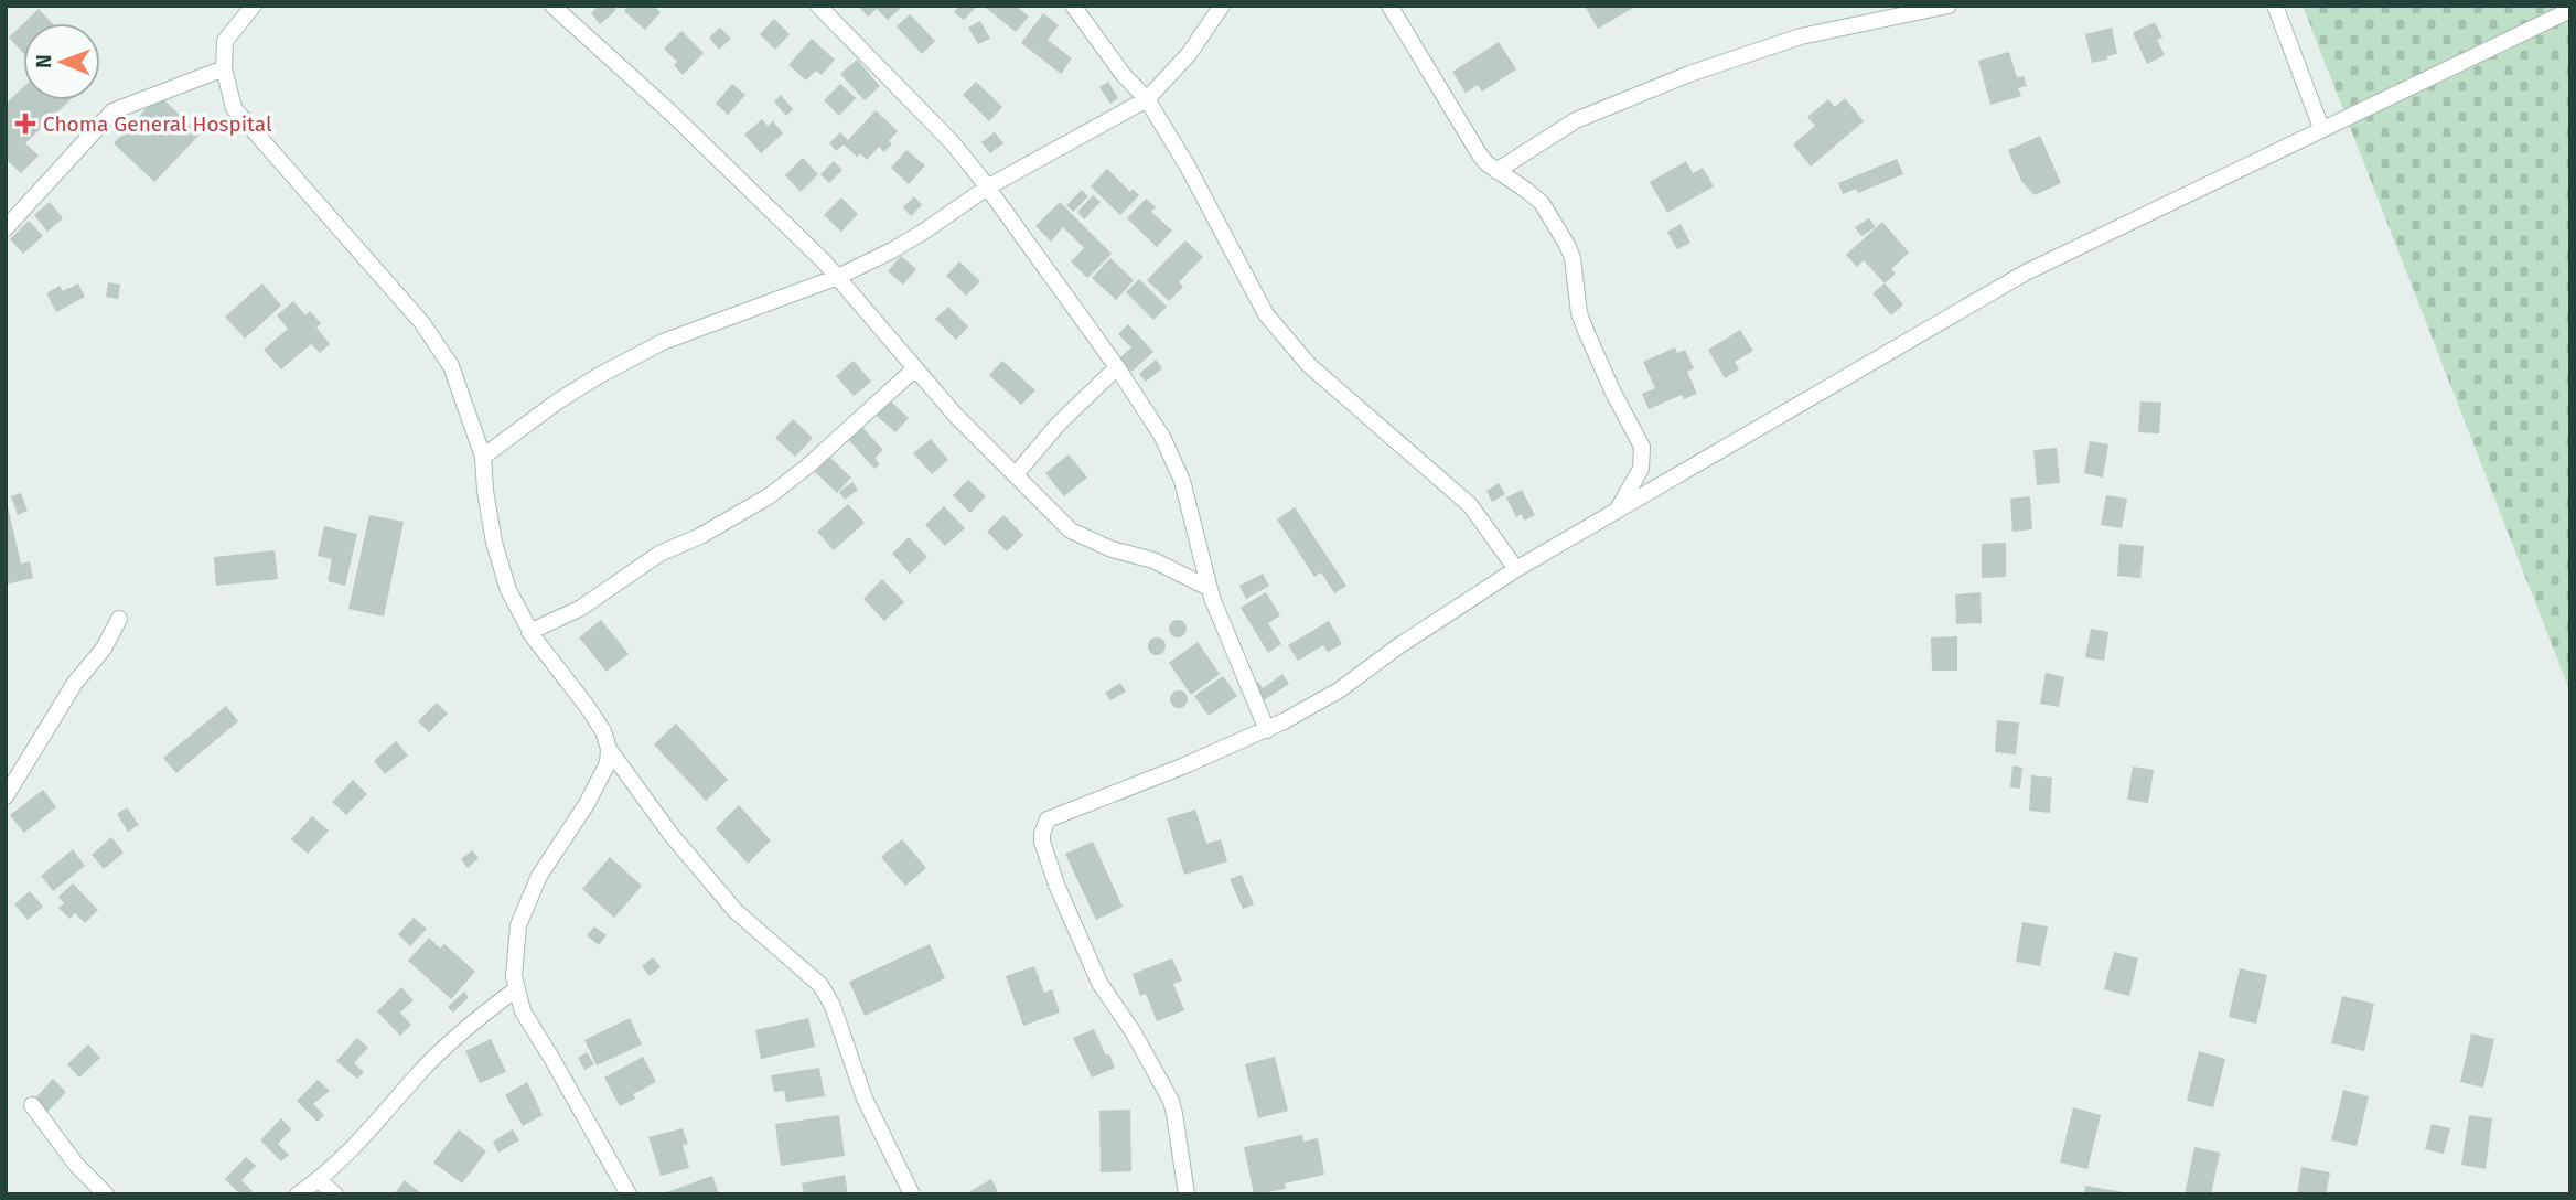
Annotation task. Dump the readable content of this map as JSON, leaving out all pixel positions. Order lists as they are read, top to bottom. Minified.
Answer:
{"places":{"health":["Choma General Hospital"]},"north":"left"}
